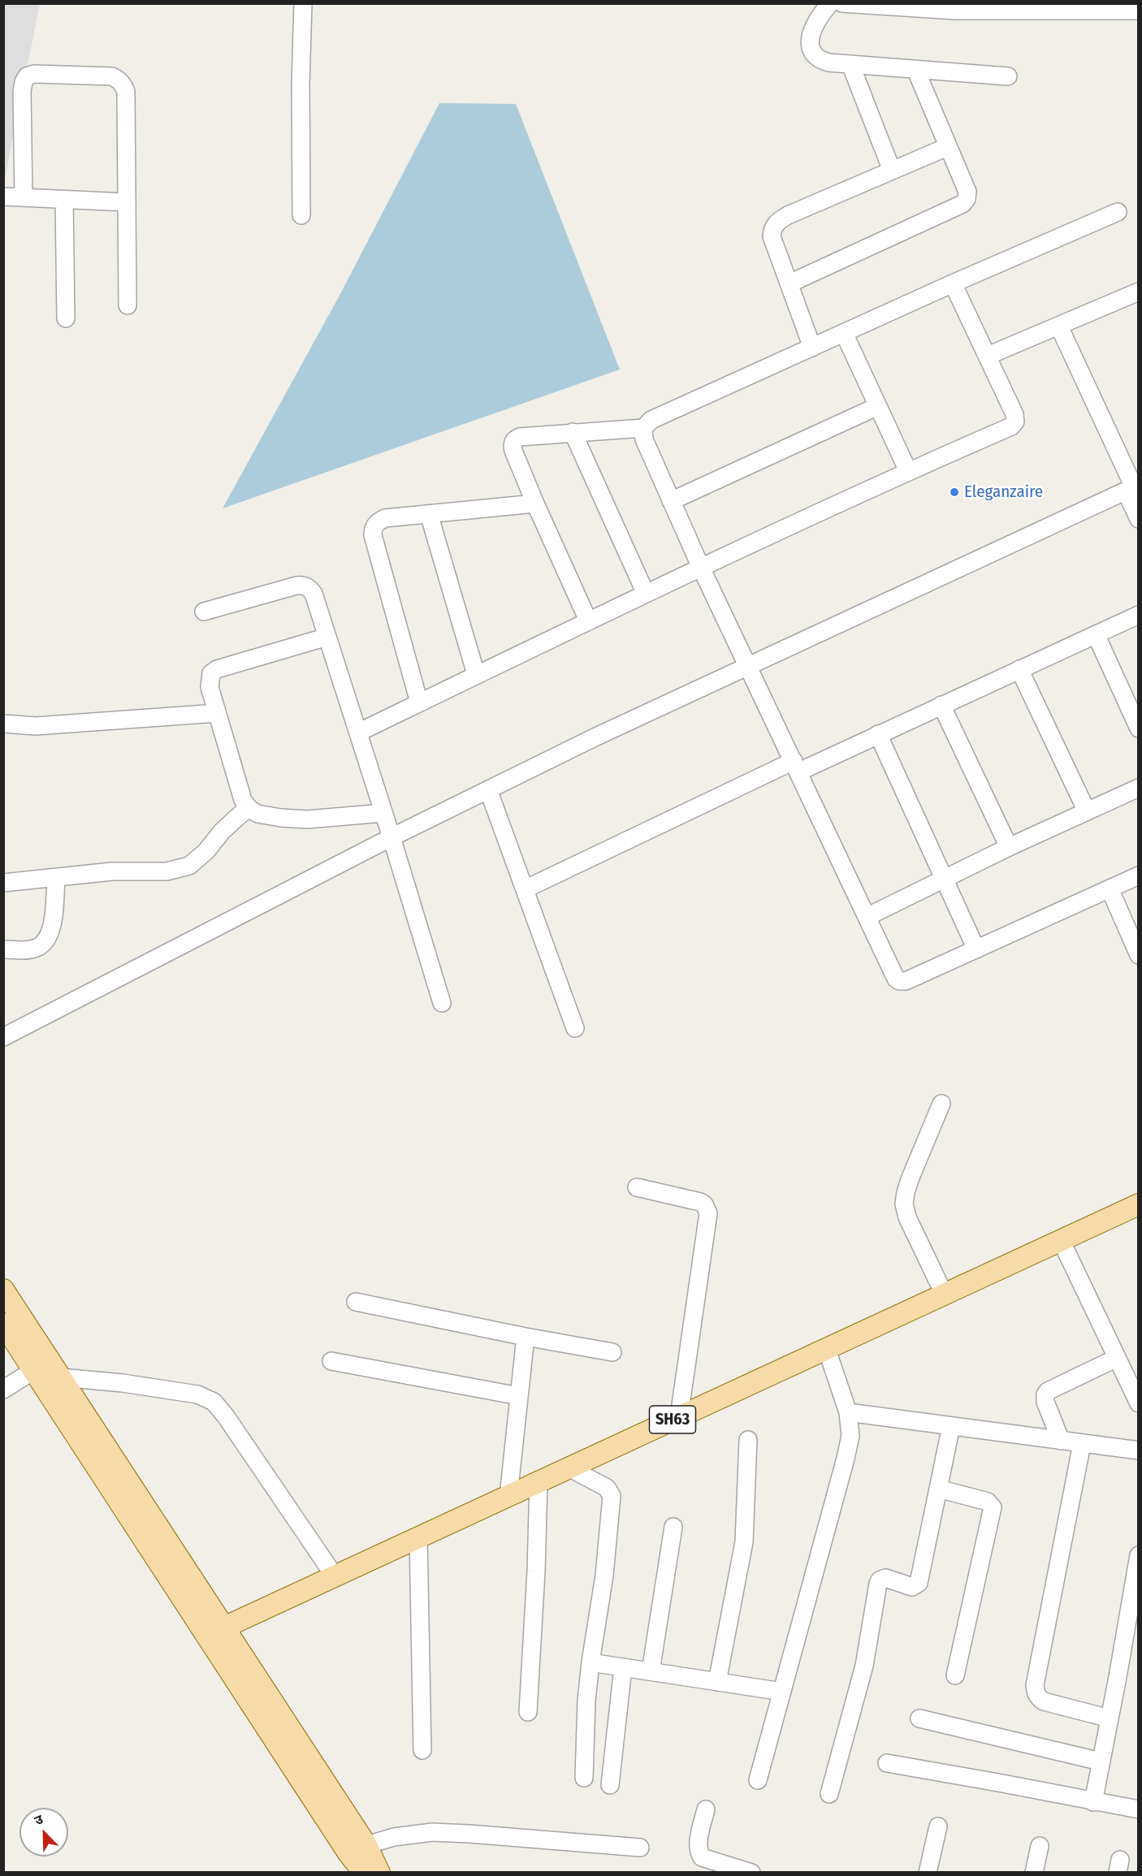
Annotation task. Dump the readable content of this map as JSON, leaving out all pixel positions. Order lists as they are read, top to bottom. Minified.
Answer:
{"streets":{"main road":["SH63"]},"places":["Eleganzaire"],"north":"top left"}
